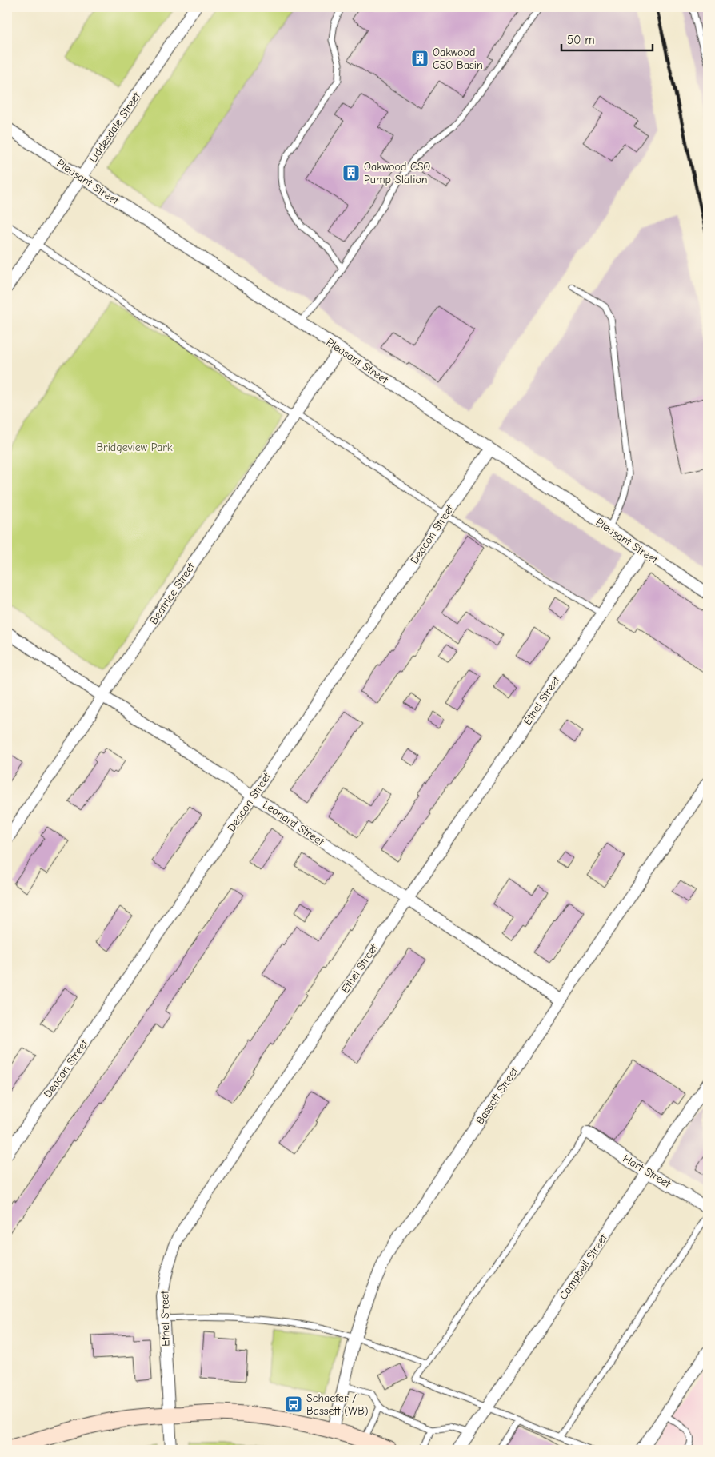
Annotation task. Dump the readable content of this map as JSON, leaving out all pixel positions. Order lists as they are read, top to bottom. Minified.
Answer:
{"streets":{"street":["Liddesdale Street","Pleasant Street","Deacon Street","Beatrice Street","Ethel Street","Leonard Street","Bassett Street","Hart Street","Campbell Street"]},"crossings":[["Liddesdale Street","Pleasant Street"],["Pleasant Street","Deacon Street"],["Pleasant Street","Beatrice Street"],["Pleasant Street","Ethel Street"],["Deacon Street","Leonard Street"],["Beatrice Street","Leonard Street"],["Ethel Street","Leonard Street"],["Leonard Street","Bassett Street"],["Hart Street","Campbell Street"]],"parks":["Bridgeview Park"],"places":{"building":["Oakwood CSO Basin","Oakwood CSO Pump Station"],"bus stop":["Schaefer / Bassett (WB)"]},"scale_bar":"50 m"}
